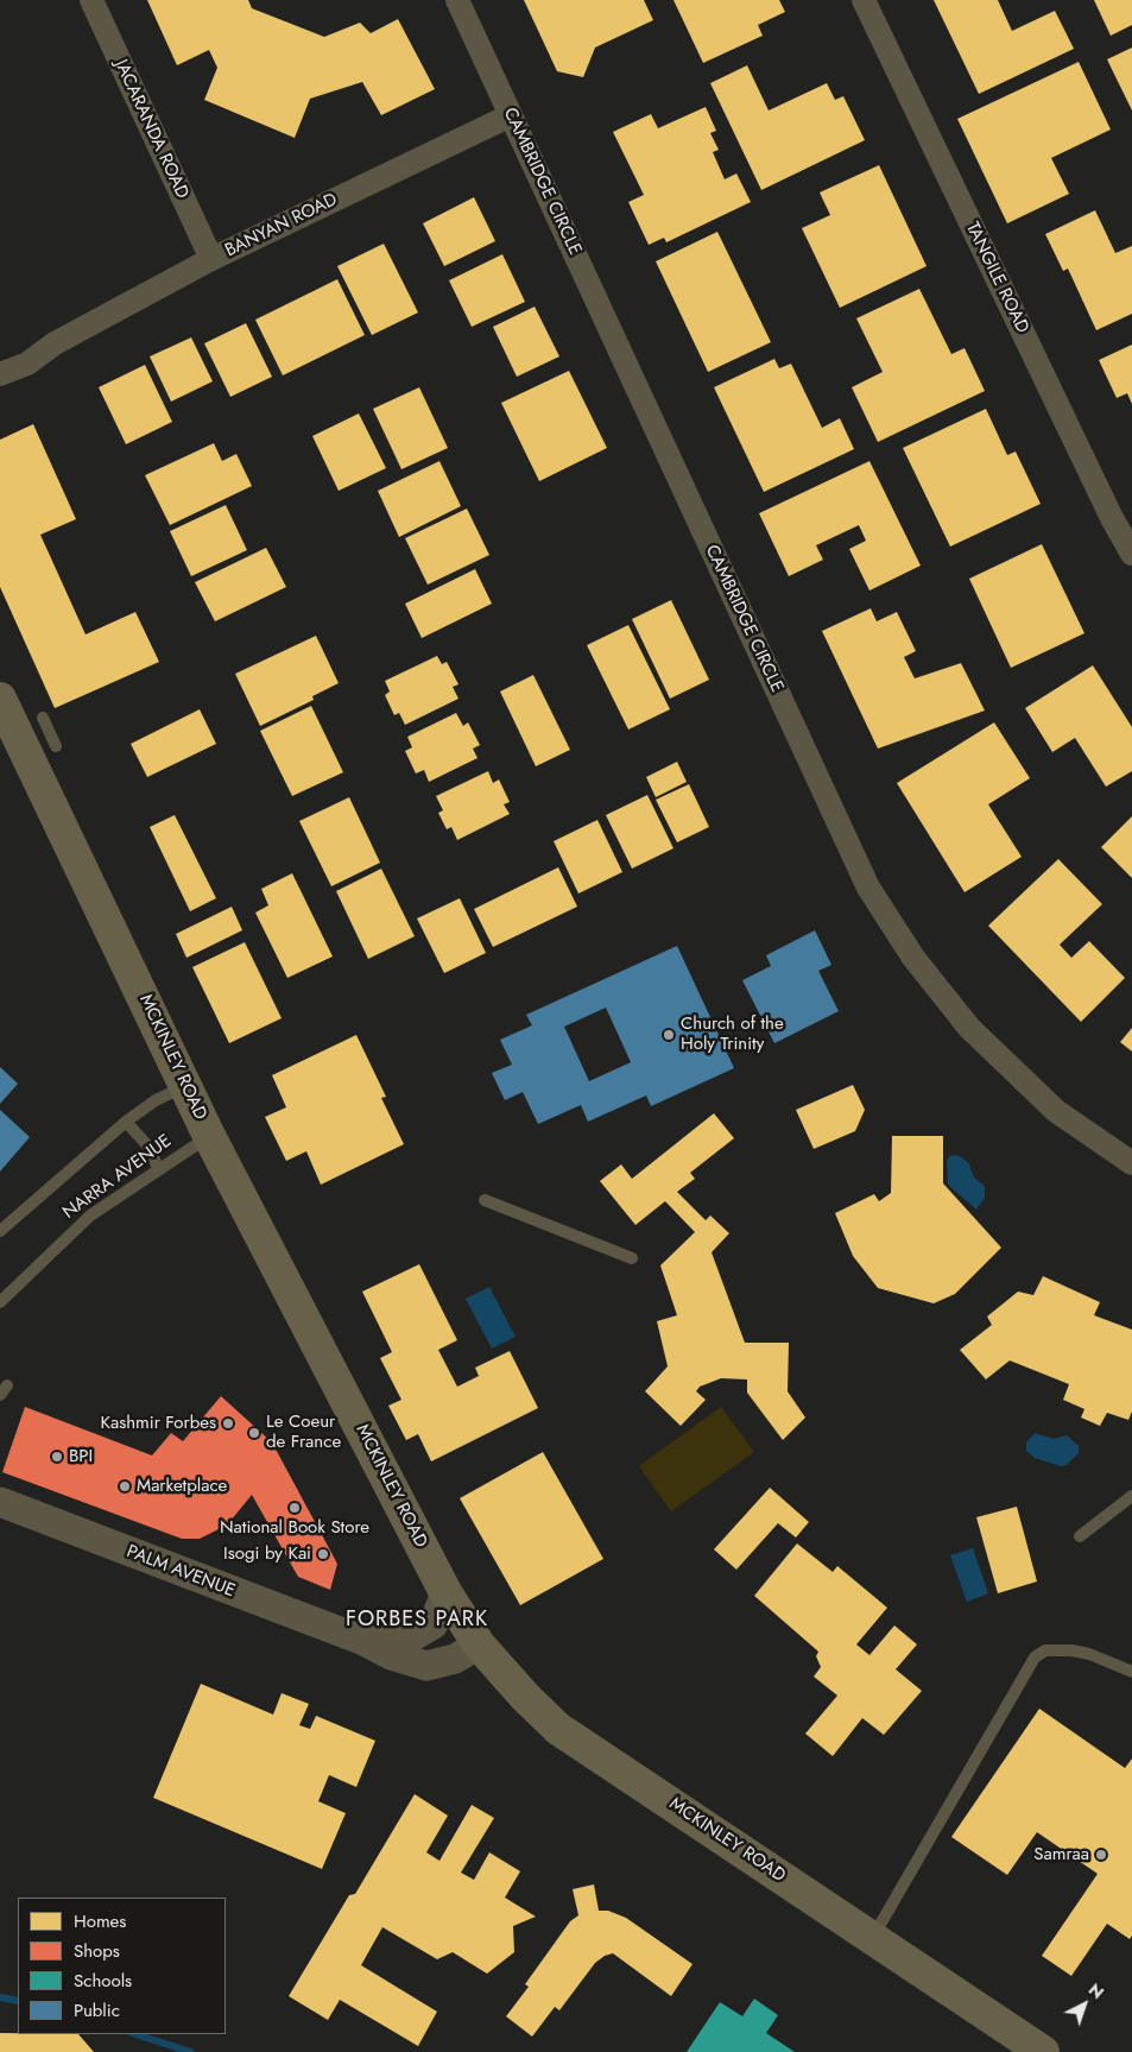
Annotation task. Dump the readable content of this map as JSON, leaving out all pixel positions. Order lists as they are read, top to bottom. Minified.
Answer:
{"streets":{"main road":["MCKINLEY ROAD"],"street":["JACARANDA ROAD","CAMBRIDGE CIRCLE","BANYAN ROAD","TANGILE ROAD","PALM AVENUE"],"lane":["NARRA AVENUE"]},"crossings":[["JACARANDA ROAD","BANYAN ROAD"],["CAMBRIDGE CIRCLE","BANYAN ROAD"],["MCKINLEY ROAD","NARRA AVENUE"],["MCKINLEY ROAD","PALM AVENUE"]],"districts":["FORBES PARK"],"places":["Church of the Holy Trinity","Kashmir Forbes","Le Coeur de France","BPI","Marketplace","National Book Store","Isogi by Kai","Samraa"],"legend":["Homes","Shops","Schools","Public"],"north":"top right"}
